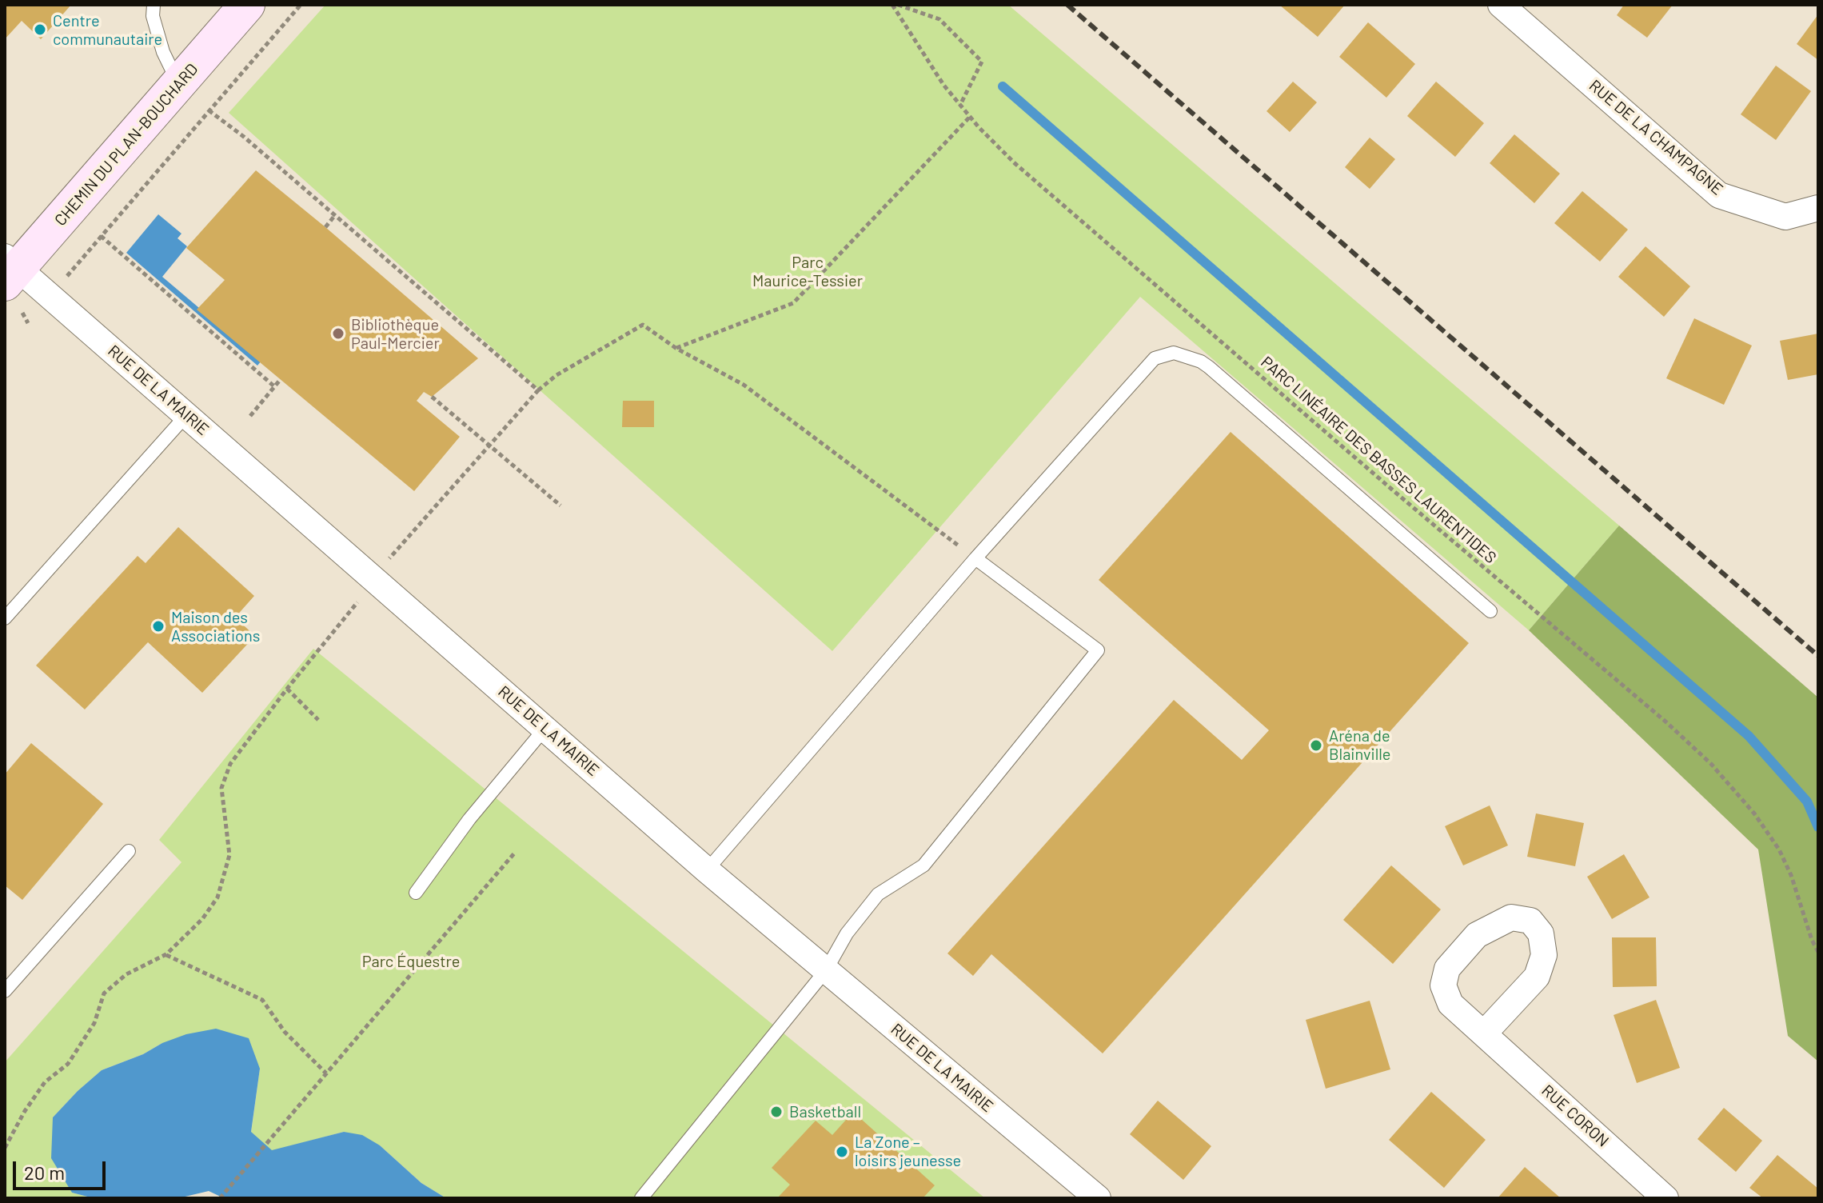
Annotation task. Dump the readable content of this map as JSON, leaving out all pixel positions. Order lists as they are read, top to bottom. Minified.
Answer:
{"streets":{"street":["RUE DE LA CHAMPAGNE","CHEMIN DU PLAN-BOUCHARD","RUE DE LA MAIRIE","RUE CORON"],"path":["PARC LINÉAIRE DES BASSES LAURENTIDES"]},"crossings":[["CHEMIN DU PLAN-BOUCHARD","RUE DE LA MAIRIE"]],"parks":["Parc Maurice-Tessier","Parc Équestre"],"places":["Centre communautaire","Bibliothèque Paul-Mercier","Maison des Associations","Aréna de Blainville","Basketball","La Zone – loisirs jeunesse"],"scale_bar":"20 m"}
